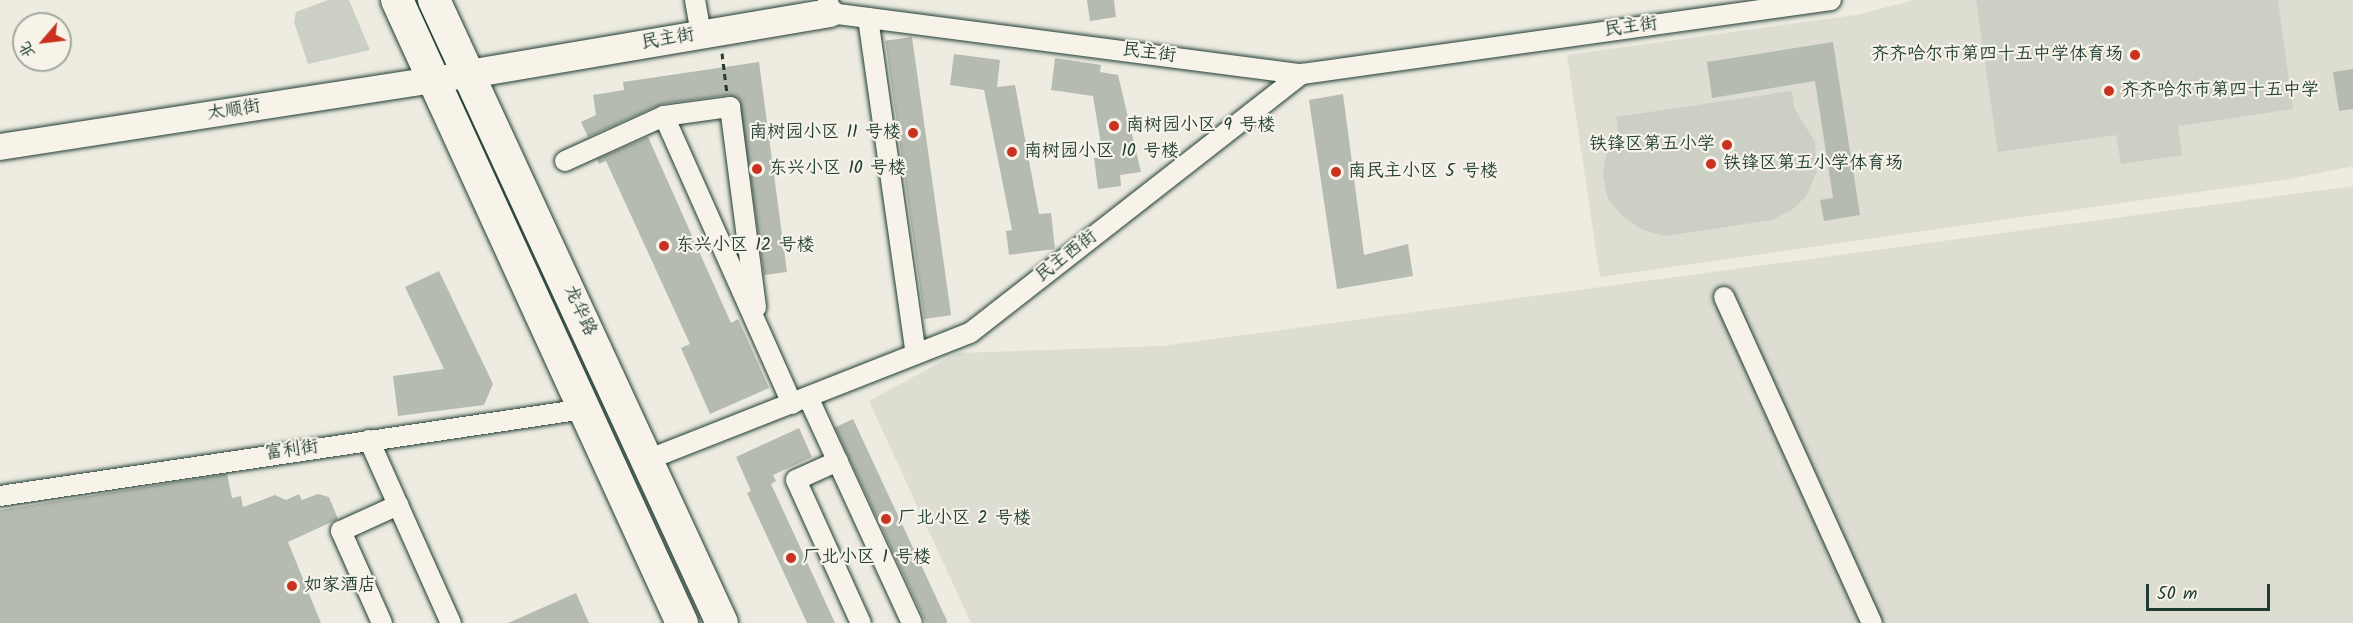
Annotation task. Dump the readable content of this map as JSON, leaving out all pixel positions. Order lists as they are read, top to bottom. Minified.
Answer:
{"streets":{"main road":["民主街","龙华路"],"street":["太顺街","民主西街","富利街"]},"crossings":[["民主街","太顺街"],["民主街","民主西街"],["民主街","龙华路"],["太顺街","龙华路"],["民主西街","龙华路"],["龙华路","富利街"]],"places":["齐齐哈尔市第四十五中学体育场","齐齐哈尔市第四十五中学","南树园小区 9 号楼","南树园小区 11 号楼","铁锋区第五小学","南树园小区 10 号楼","铁锋区第五小学体育场","东兴小区 10 号楼","南民主小区 5 号楼","东兴小区 12 号楼","厂北小区 2 号楼","厂北小区 1 号楼","如家酒店"],"scale_bar":"50 m","north":"bottom left"}
